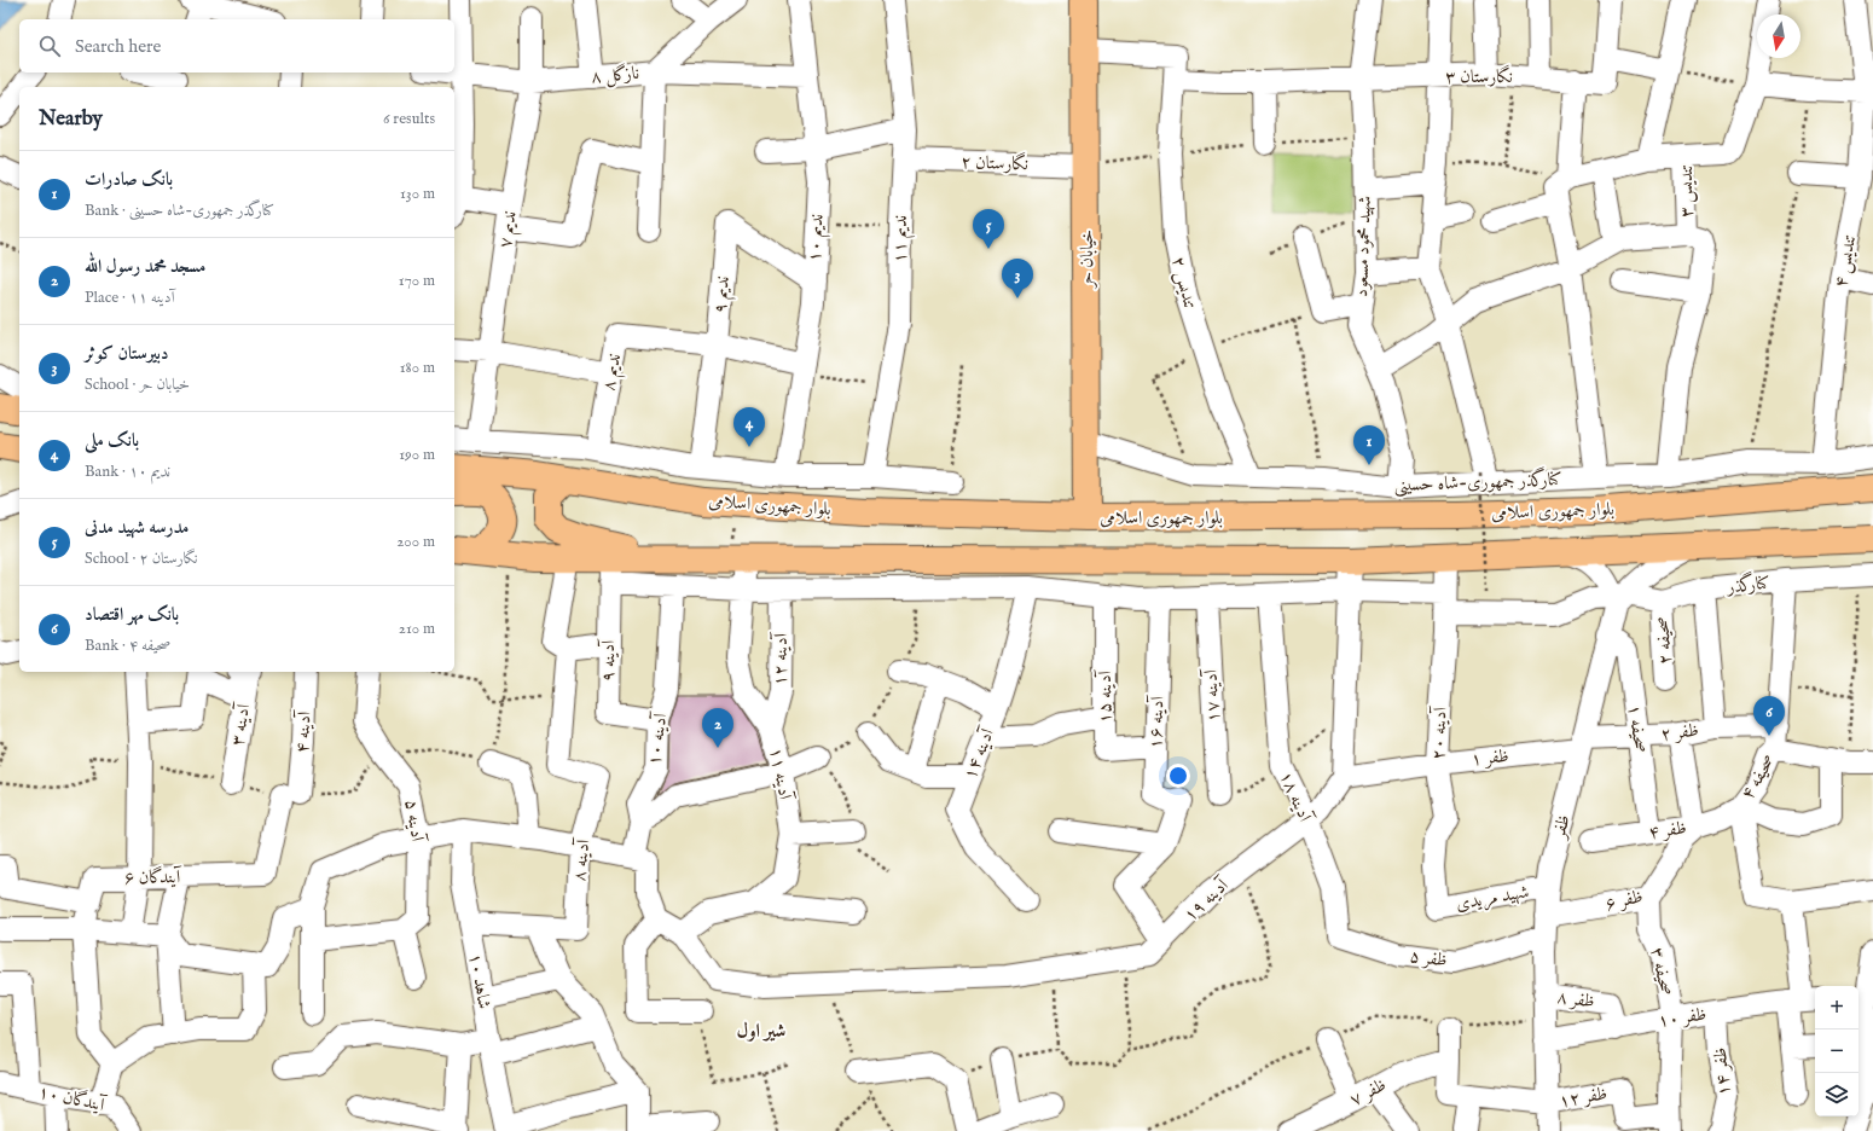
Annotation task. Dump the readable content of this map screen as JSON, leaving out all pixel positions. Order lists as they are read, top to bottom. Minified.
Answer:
{"streets":{"main road":["خیابان حر","بلوار جمهوری اسلامی"],"street":["نازگل ۸","نگارستان ۳","نگارستان ۲","تندیس ۳","ندیم ۷","ندیم ۱۰","ندیم ۱۱","شهید محمود مسعود","تندیس ۴","تندیس ۲","ندیم ۹","ندیم ۸","کنارگذر جمهوری-شاه حسینی","کنارگذر","صحیفه ۲","آدینه ۱۲","آدینه ۹","آدینه ۱۷","آدینه ۱۵","آدینه ۱۶","آدینه ۳","صحیفه ۱","آدینه ۴","ظفر ۲","آدینه ۲۰","آدینه ۱۰","آدینه ۱۴","ظفر ۱","آدینه ۱۱","صحیفه ۴","آدینه ۱۸","آدینه ۵","ظفر","ظفر ۴","آدینه ۸","آیندگان ۶","شهید مریدی","آدینه ۱۹","ظفر ۶","ظفر ۵","صحیفه ۳","شاهد ۱۰","ظفر ۸","ظفر ۱۰","ظفر ۱۴","ظفر ۷","ظفر ۱۲","آیندگان ۱۰"]},"crossings":[["نازگل ۸","ندیم ۷"],["نازگل ۸","ندیم ۱۰"],["نگارستان ۳","شهید محمود مسعود"],["نگارستان ۳","تندیس ۲"],["نگارستان ۲","ندیم ۱۱"],["نگارستان ۲","خیابان حر"],["تندیس ۳","کنارگذر جمهوری-شاه حسینی"],["ندیم ۱۰","ندیم ۹"],["شهید محمود مسعود","کنارگذر جمهوری-شاه حسینی"],["خیابان حر","کنارگذر جمهوری-شاه حسینی"],["خیابان حر","بلوار جمهوری اسلامی"],["تندیس ۴","کنارگذر جمهوری-شاه حسینی"],["تندیس ۲","کنارگذر جمهوری-شاه حسینی"],["ندیم ۹","ندیم ۸"],["کنارگذر","صحیفه ۲"],["کنارگذر","آدینه ۱۲"],["کنارگذر","آدینه ۹"],["کنارگذر","آدینه ۱۷"],["کنارگذر","آدینه ۱۵"],["کنارگذر","آدینه ۱۶"],["کنارگذر","آدینه ۲۰"],["کنارگذر","آدینه ۱۰"],["کنارگذر","آدینه ۱۴"],["کنارگذر","آدینه ۱۱"],["کنارگذر","صحیفه ۴"],["کنارگذر","آدینه ۱۸"],["کنارگذر","ظفر"],["آدینه ۱۲","آدینه ۱۱"],["آدینه ۹","آدینه ۱۰"],["آدینه ۱۵","آدینه ۱۶"],["آدینه ۱۶","آدینه ۱۹"],["صحیفه ۱","ظفر ۲"],["صحیفه ۱","ظفر"],["صحیفه ۱","ظفر ۴"],["آدینه ۴","آیندگان ۶"],["ظفر ۲","ظفر ۱"],["ظفر ۲","صحیفه ۴"],["ظفر ۲","ظفر"],["آدینه ۲۰","ظفر ۱"],["آدینه ۲۰","شهید مریدی"],["ظفر ۱","ظفر"],["ظفر ۱","آدینه ۱۹"],["آدینه ۱۱","آدینه ۱۹"],["صحیفه ۴","ظفر ۴"],["آدینه ۱۸","آدینه ۱۹"],["آدینه ۱۸","ظفر ۵"],["ظفر","شهید مریدی"],["ظفر","ظفر ۶"],["ظفر","ظفر ۵"],["ظفر","ظفر ۸"],["ظفر","ظفر ۱۰"],["ظفر","ظفر ۱۲"],["ظفر ۴","ظفر ۶"],["ظفر ۶","ظفر ۵"],["ظفر ۶","صحیفه ۳"],["صحیفه ۳","ظفر ۱۰"],["صحیفه ۳","ظفر ۱۲"],["ظفر ۸","ظفر ۱۰"],["ظفر ۱۰","ظفر ۱۴"]],"districts":["شیر اول"],"north":"bottom","page":{"search":"Search here","heading":["Nearby","6 results"],"list":[{"mark":"1","name":"بانک صادرات","note":"Bank · کنارگذر جمهوری-شاه حسینی","value":"130 m"},{"mark":"2","name":"مسجد محمد رسول الله","note":"Place · آدینه ۱۱","value":"170 m"},{"mark":"3","name":"دبیرستان کوثر","note":"School · خیابان حر","value":"180 m"},{"mark":"4","name":"بانک ملی","note":"Bank · ندیم ۱۰","value":"190 m"},{"mark":"5","name":"مدرسه شهید مدنی","note":"School · نگارستان ۲","value":"200 m"},{"mark":"6","name":"بانک مهر اقتصاد","note":"Bank · صحیفه ۴","value":"210 m"}],"pins":["5","3","4","1","6","2"],"map_buttons":["+","−"]}}
